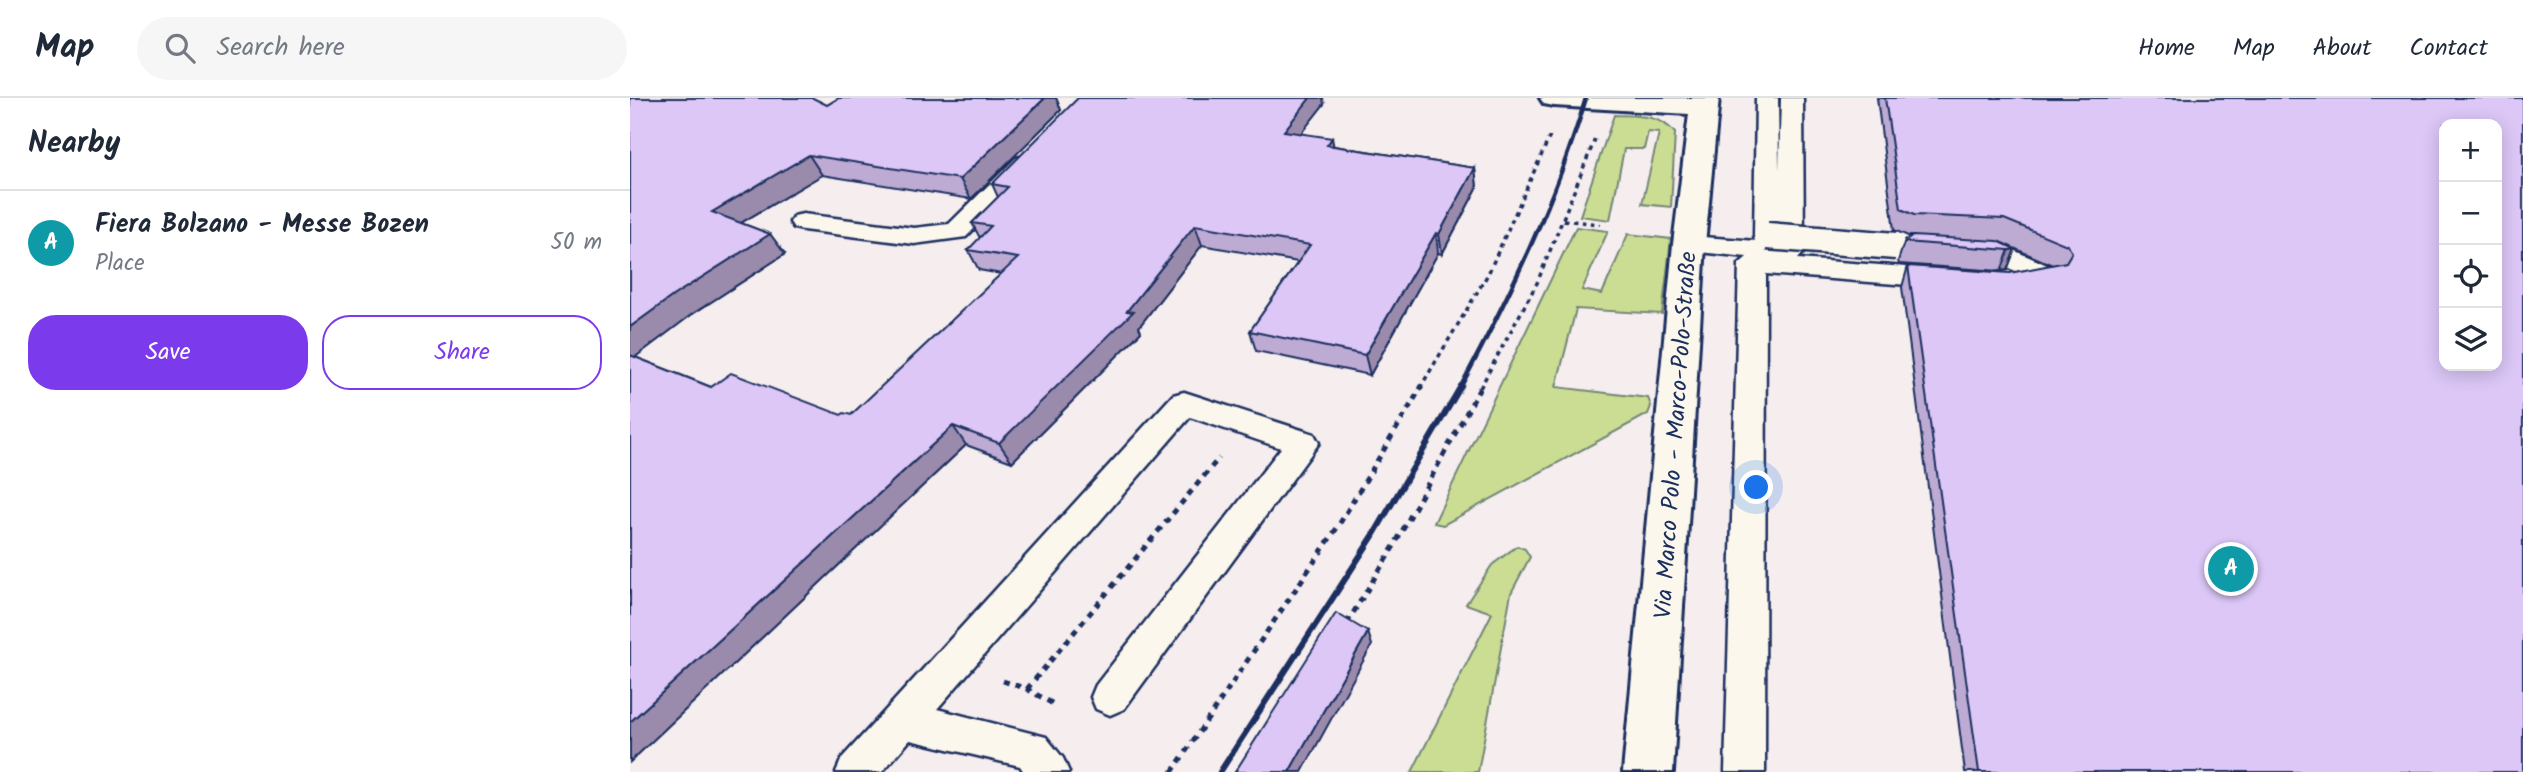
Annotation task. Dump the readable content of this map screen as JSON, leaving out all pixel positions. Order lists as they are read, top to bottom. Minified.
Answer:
{"streets":{"street":["Via Marco Polo - Marco-Polo-Straße"]},"page":{"header":"Map","search":"Search here","nav":["Home","Map","About","Contact"],"heading":"Nearby","map_buttons":["+","−"],"list":[{"mark":"A","name":"Fiera Bolzano - Messe Bozen","note":"Place","value":"50 m"}],"buttons":["Save","Share"],"pins":"A"}}
